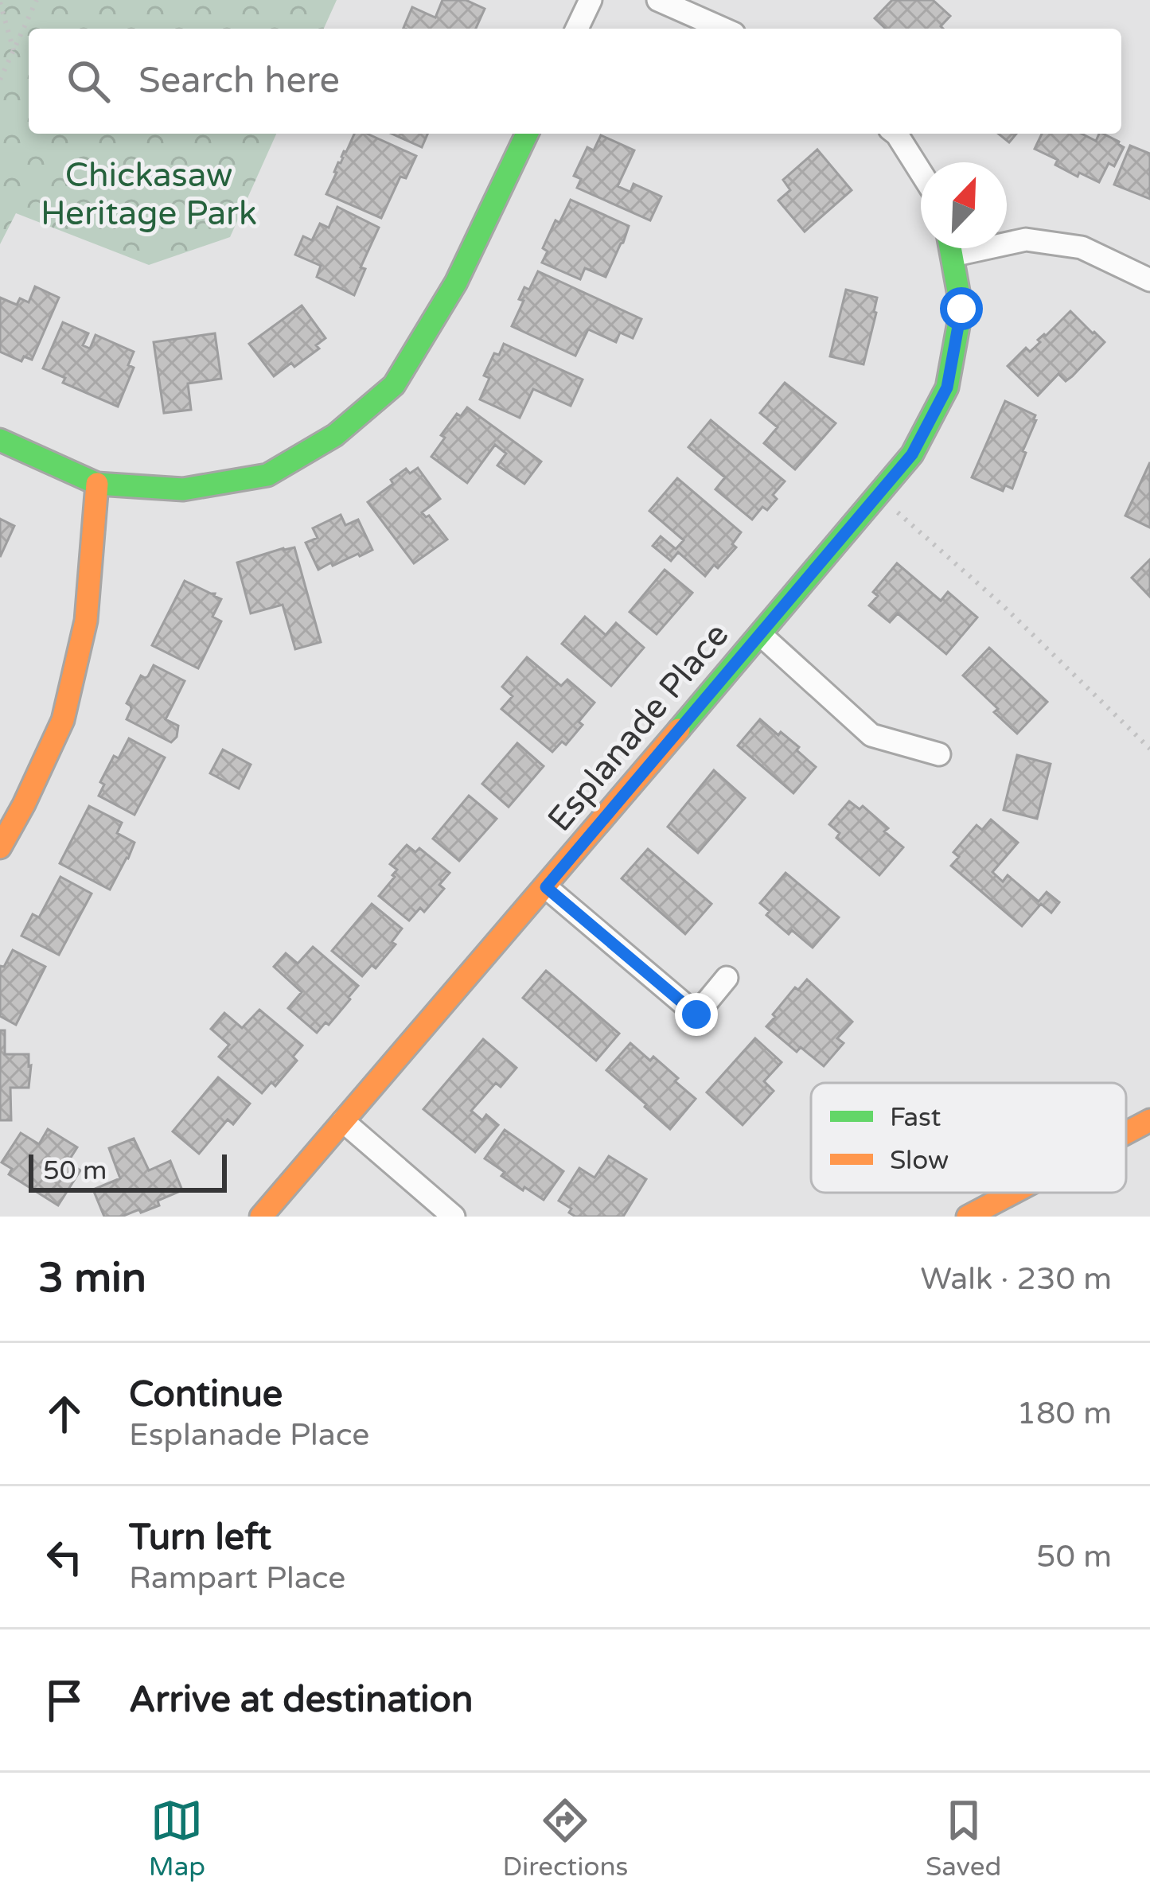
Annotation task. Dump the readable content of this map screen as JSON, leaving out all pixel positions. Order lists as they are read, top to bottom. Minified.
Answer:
{"streets":{"main road":["Esplanade Place"]},"parks":["Chickasaw Heritage Park"],"legend":["Fast","Slow"],"scale_bar":"50 m","north":"top right","page":{"search":"Search here","scale":"50 m","heading":["3 min","Walk · 230 m"],"list":[["Continue","Esplanade Place","180 m"],["Turn left","Rampart Place","50 m"],"Arrive at destination"],"nav":["Map","Directions","Saved"]}}
